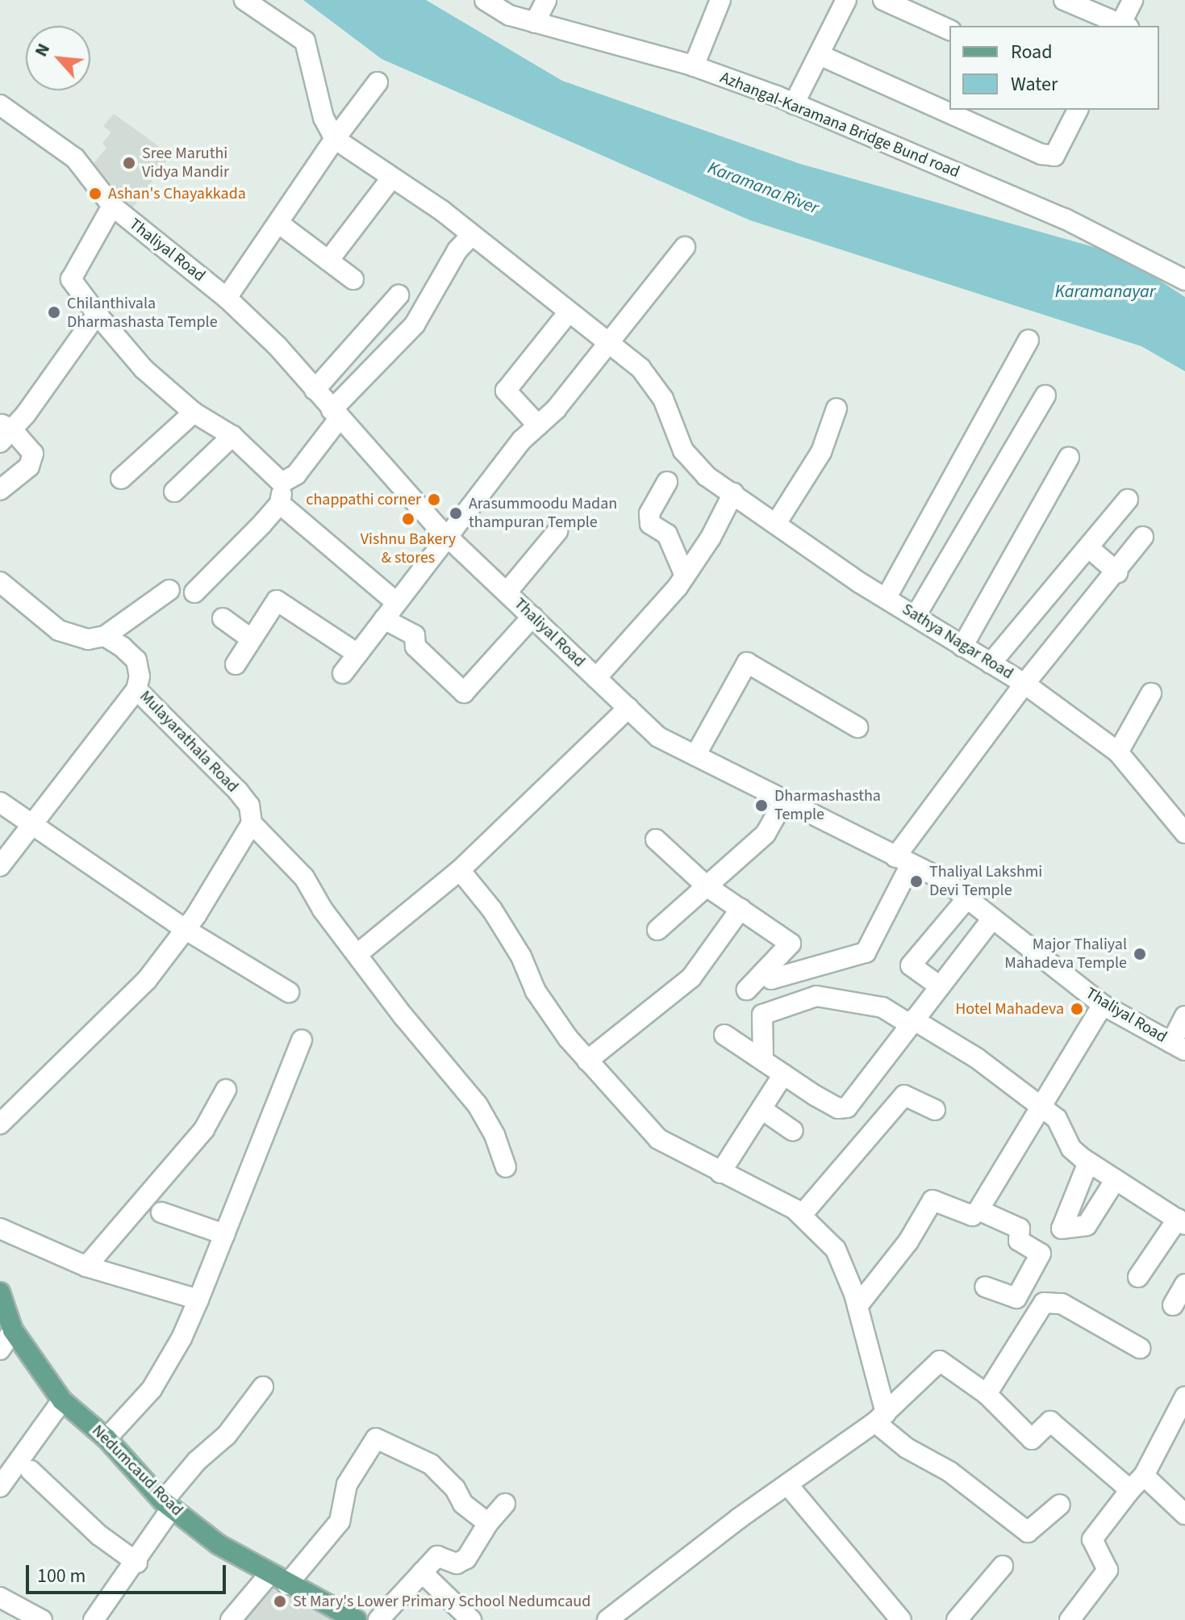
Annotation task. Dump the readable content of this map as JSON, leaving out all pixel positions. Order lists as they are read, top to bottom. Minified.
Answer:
{"streets":{"main road":["Nedumcaud Road"],"street":["Azhangal-Karamana Bridge Bund road","Thaliyal Road","Sathya Nagar Road","Mulayarathala Road"]},"crossings":[["Thaliyal Road","Sathya Nagar Road"]],"water":["Karamana River","Karamanayar"],"places":["Sree Maruthi Vidya Mandir","Ashan's Chayakkada","Chilanthivala Dharmashasta Temple","chappathi corner","Arasummoodu Madan thampuran Temple","Vishnu Bakery & stores","Dharmashastha Temple","Thaliyal Lakshmi Devi Temple","Major Thaliyal Mahadeva Temple","Hotel Mahadeva","St Mary's Lower Primary School Nedumcaud"],"legend":["Road","Water"],"scale_bar":"100 m","north":"top left"}
